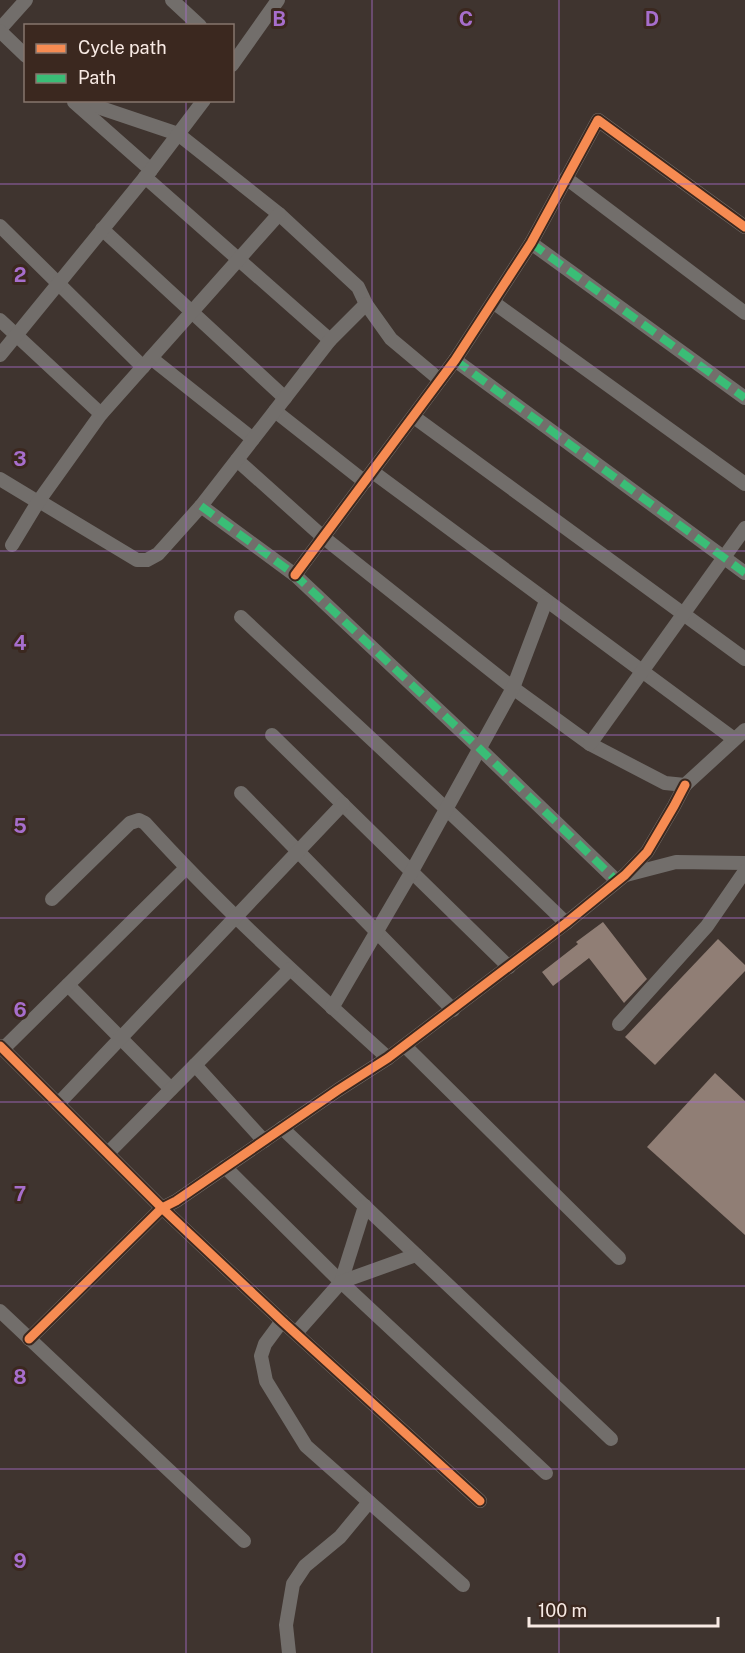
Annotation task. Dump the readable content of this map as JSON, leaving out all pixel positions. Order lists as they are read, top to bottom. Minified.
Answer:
{"legend":["Cycle path","Path"],"scale_bar":"100 m","grid":{"columns":["B","C","D"],"rows":["2","3","4","5","6","7","8","9"]}}
